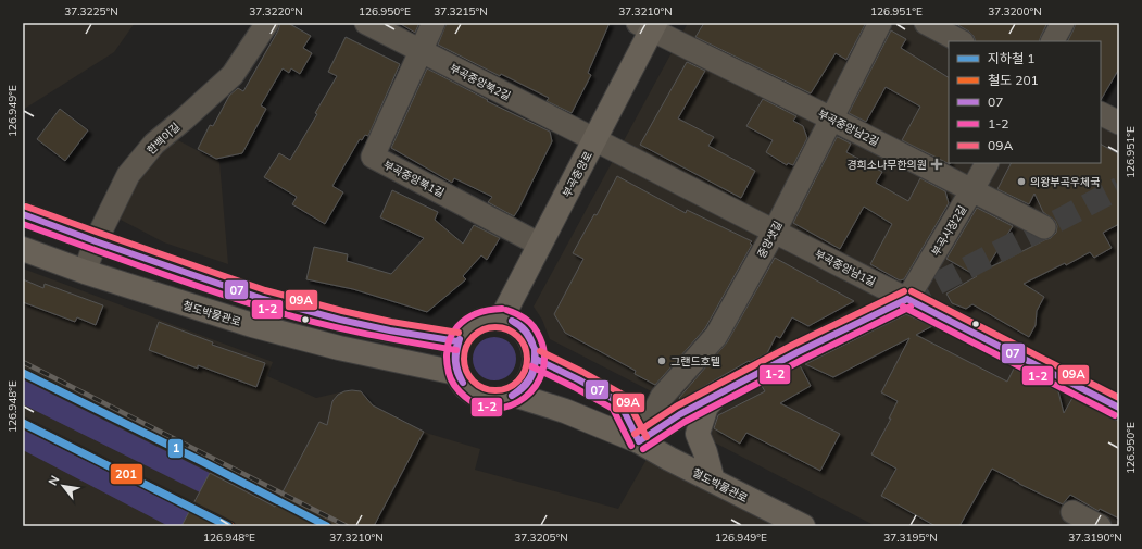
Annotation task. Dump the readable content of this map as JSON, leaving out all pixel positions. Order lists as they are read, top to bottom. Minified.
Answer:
{"streets":{"street":["부곡중앙북2길","부곡중앙남2길","한백이길","부곡중앙로","부곡중앙북1길","부곡시장2길","중앙샛길","부곡중앙남1길","철도박물관로"]},"crossings":[["부곡중앙북2길","부곡중앙로"],["부곡중앙북2길","부곡중앙북1길"],["부곡중앙북2길","부곡중앙남1길"],["부곡중앙남2길","부곡중앙로"],["부곡중앙남2길","부곡시장2길"],["부곡중앙남2길","중앙샛길"],["한백이길","철도박물관로"],["부곡중앙로","부곡중앙북1길"],["부곡중앙로","부곡중앙남1길"],["부곡중앙로","철도박물관로"],["부곡시장2길","부곡중앙남1길"],["중앙샛길","부곡중앙남1길"],["중앙샛길","철도박물관로"]],"places":{"health":["경희소나무한의원"],"other":["의왕부곡우체국","그랜드호텔"]},"lines":["transit line 09A","transit line 07","transit line 1-2","metro line 1","rail line 201"],"legend":["지하철 1","철도 201","07","1-2","09A"],"north":"top left","coordinates":["37.3225°N","37.3220°N","126.950°E","37.3215°N","37.3210°N","126.951°E","37.3200°N","126.949°E","126.948°E","37.3205°N","37.3195°N","37.3190°N"]}
